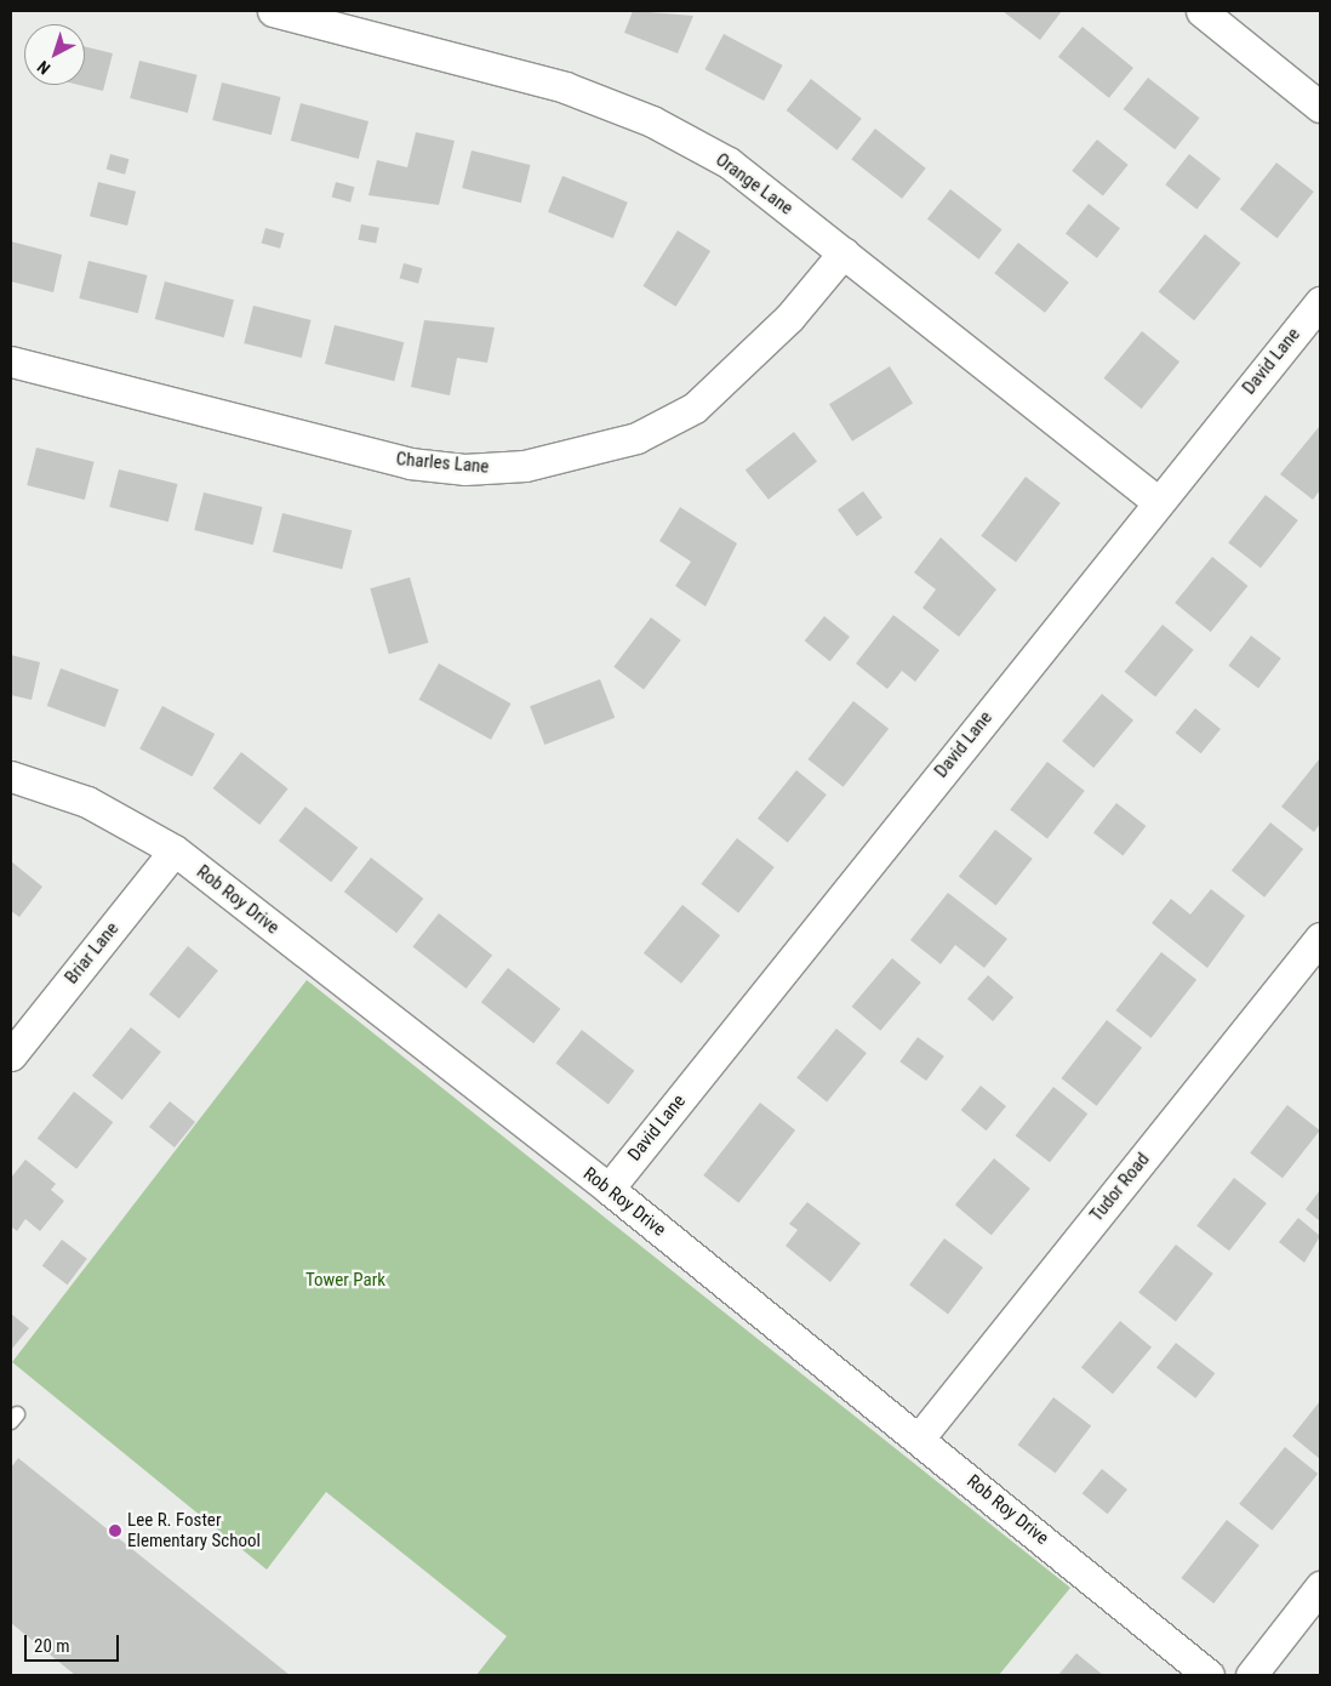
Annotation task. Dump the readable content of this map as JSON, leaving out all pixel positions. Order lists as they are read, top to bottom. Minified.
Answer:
{"streets":{"street":["Orange Lane","David Lane","Charles Lane","Rob Roy Drive","Briar Lane","Tudor Road"]},"crossings":[["Orange Lane","David Lane"],["Orange Lane","Charles Lane"],["David Lane","Rob Roy Drive"],["Rob Roy Drive","Briar Lane"],["Rob Roy Drive","Tudor Road"]],"parks":["Tower Park"],"places":["Lee R. Foster Elementary School"],"scale_bar":"20 m","north":"bottom left"}
